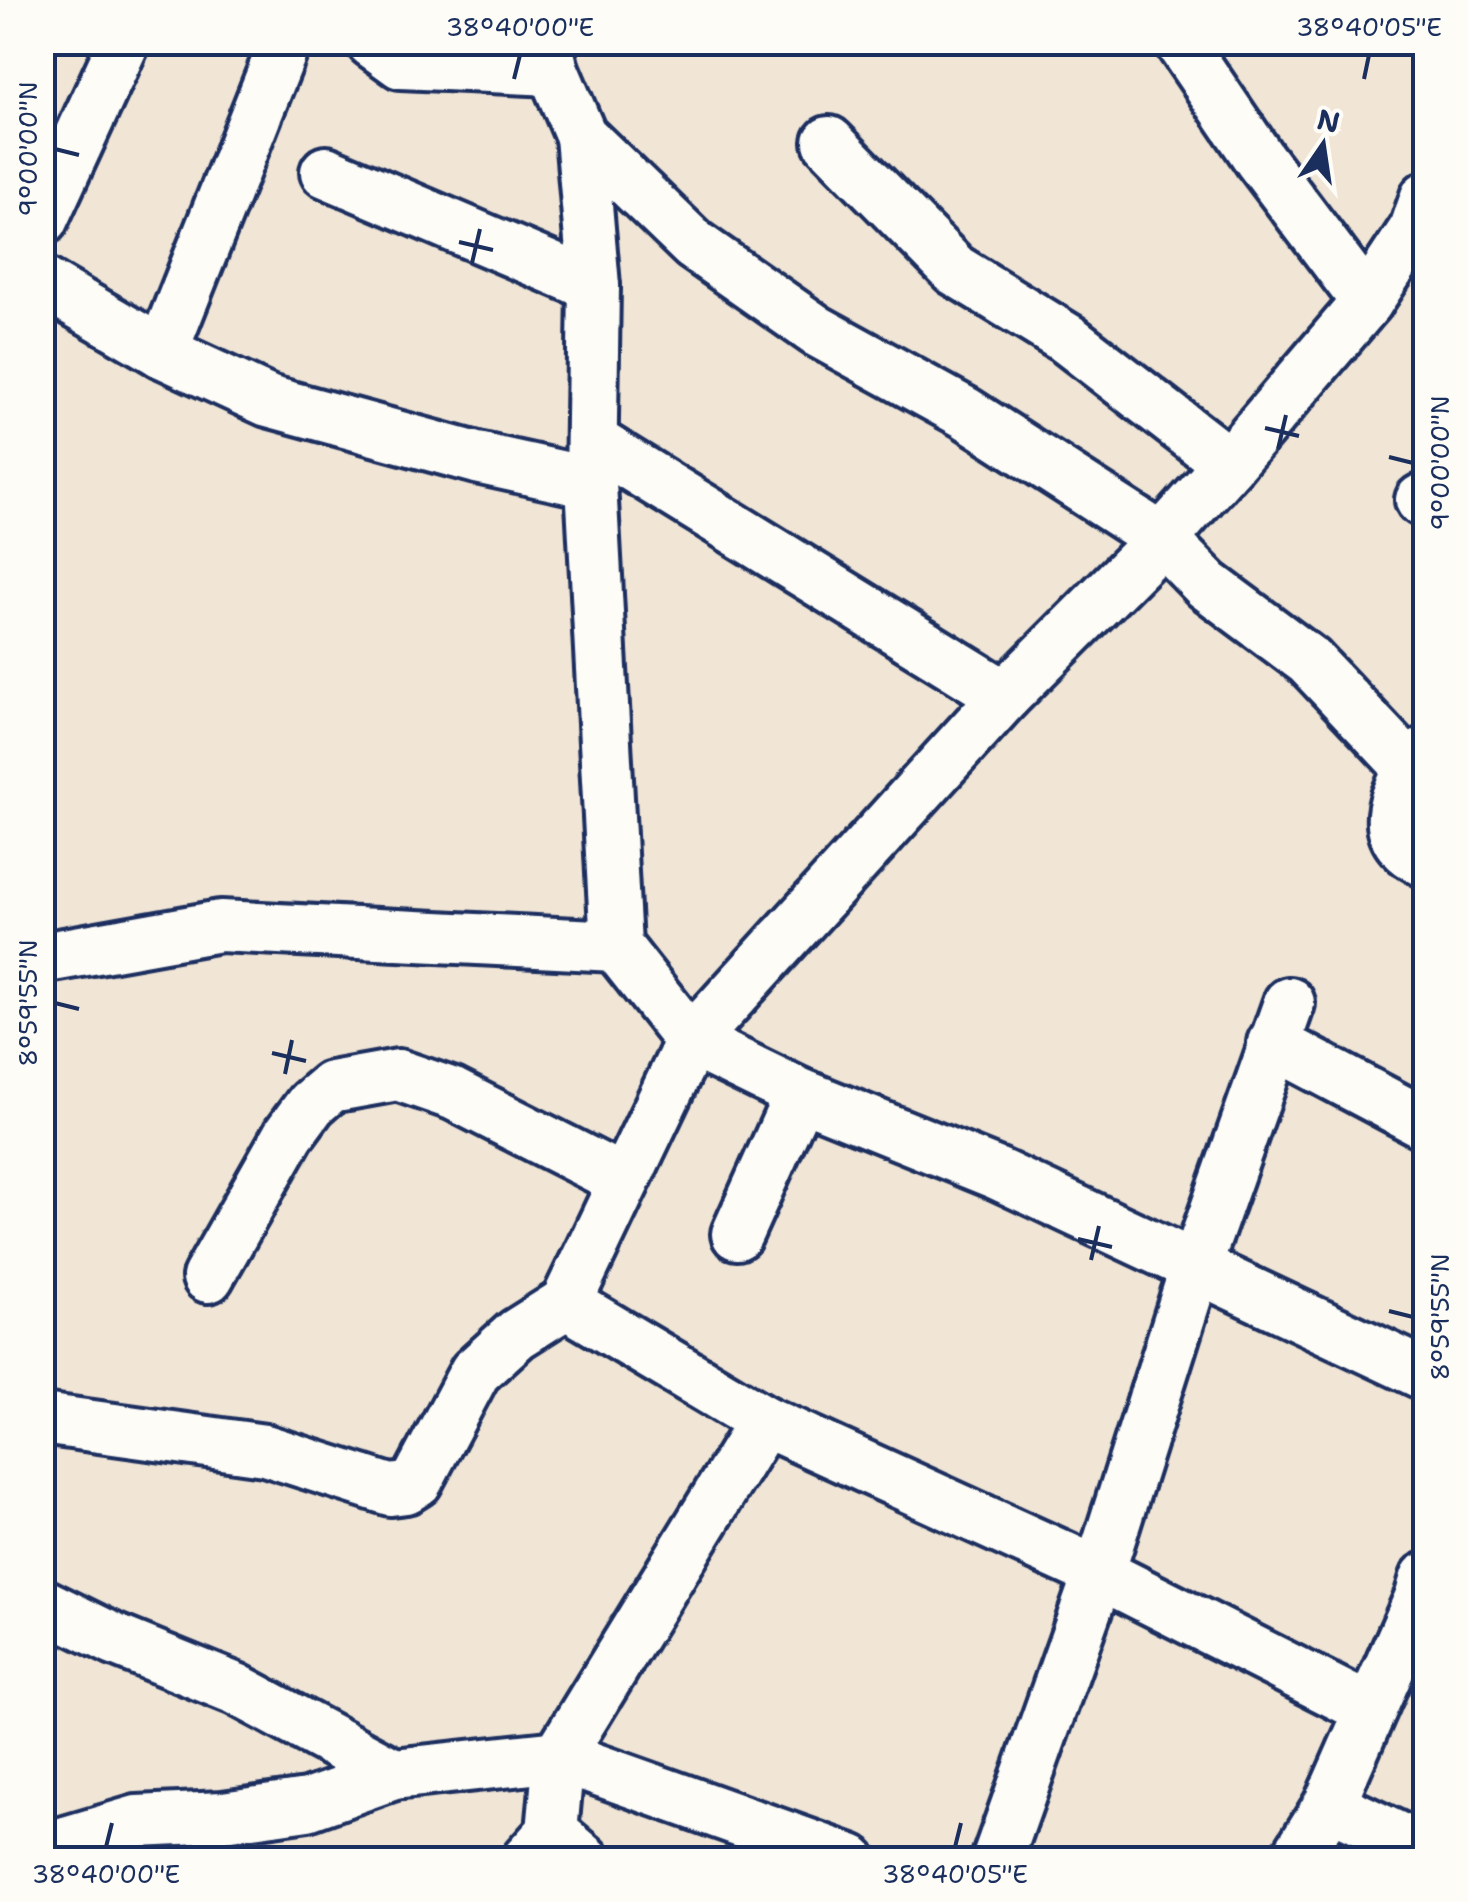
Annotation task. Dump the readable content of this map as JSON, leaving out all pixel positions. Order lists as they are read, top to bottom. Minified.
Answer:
{"north":"top","coordinates":["38°40'00\"E","38°40'05\"E","9°00'00\"N","8°59'55\"N"]}
